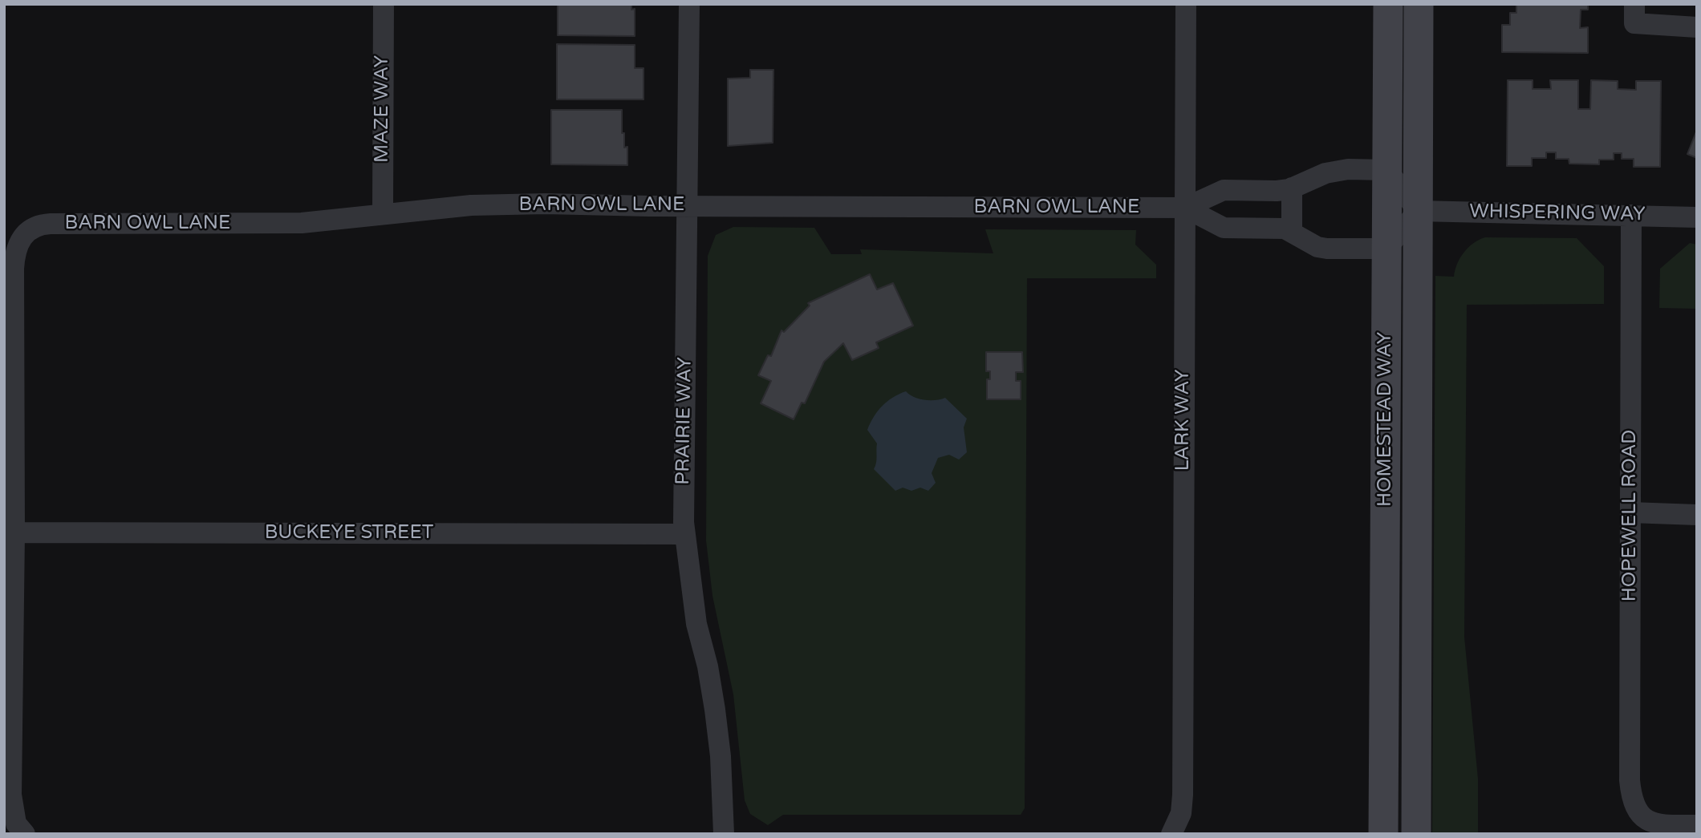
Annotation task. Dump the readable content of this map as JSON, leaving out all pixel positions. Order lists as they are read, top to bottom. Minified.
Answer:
{"streets":{"street":["MAZE WAY","BARN OWL LANE","WHISPERING WAY","HOMESTEAD WAY","LARK WAY","PRAIRIE WAY","HOPEWELL ROAD","BUCKEYE STREET"]},"crossings":[["MAZE WAY","BARN OWL LANE"],["BARN OWL LANE","HOMESTEAD WAY"],["BARN OWL LANE","LARK WAY"],["BARN OWL LANE","PRAIRIE WAY"],["BARN OWL LANE","BUCKEYE STREET"],["WHISPERING WAY","HOMESTEAD WAY"],["WHISPERING WAY","HOPEWELL ROAD"],["PRAIRIE WAY","BUCKEYE STREET"]]}
